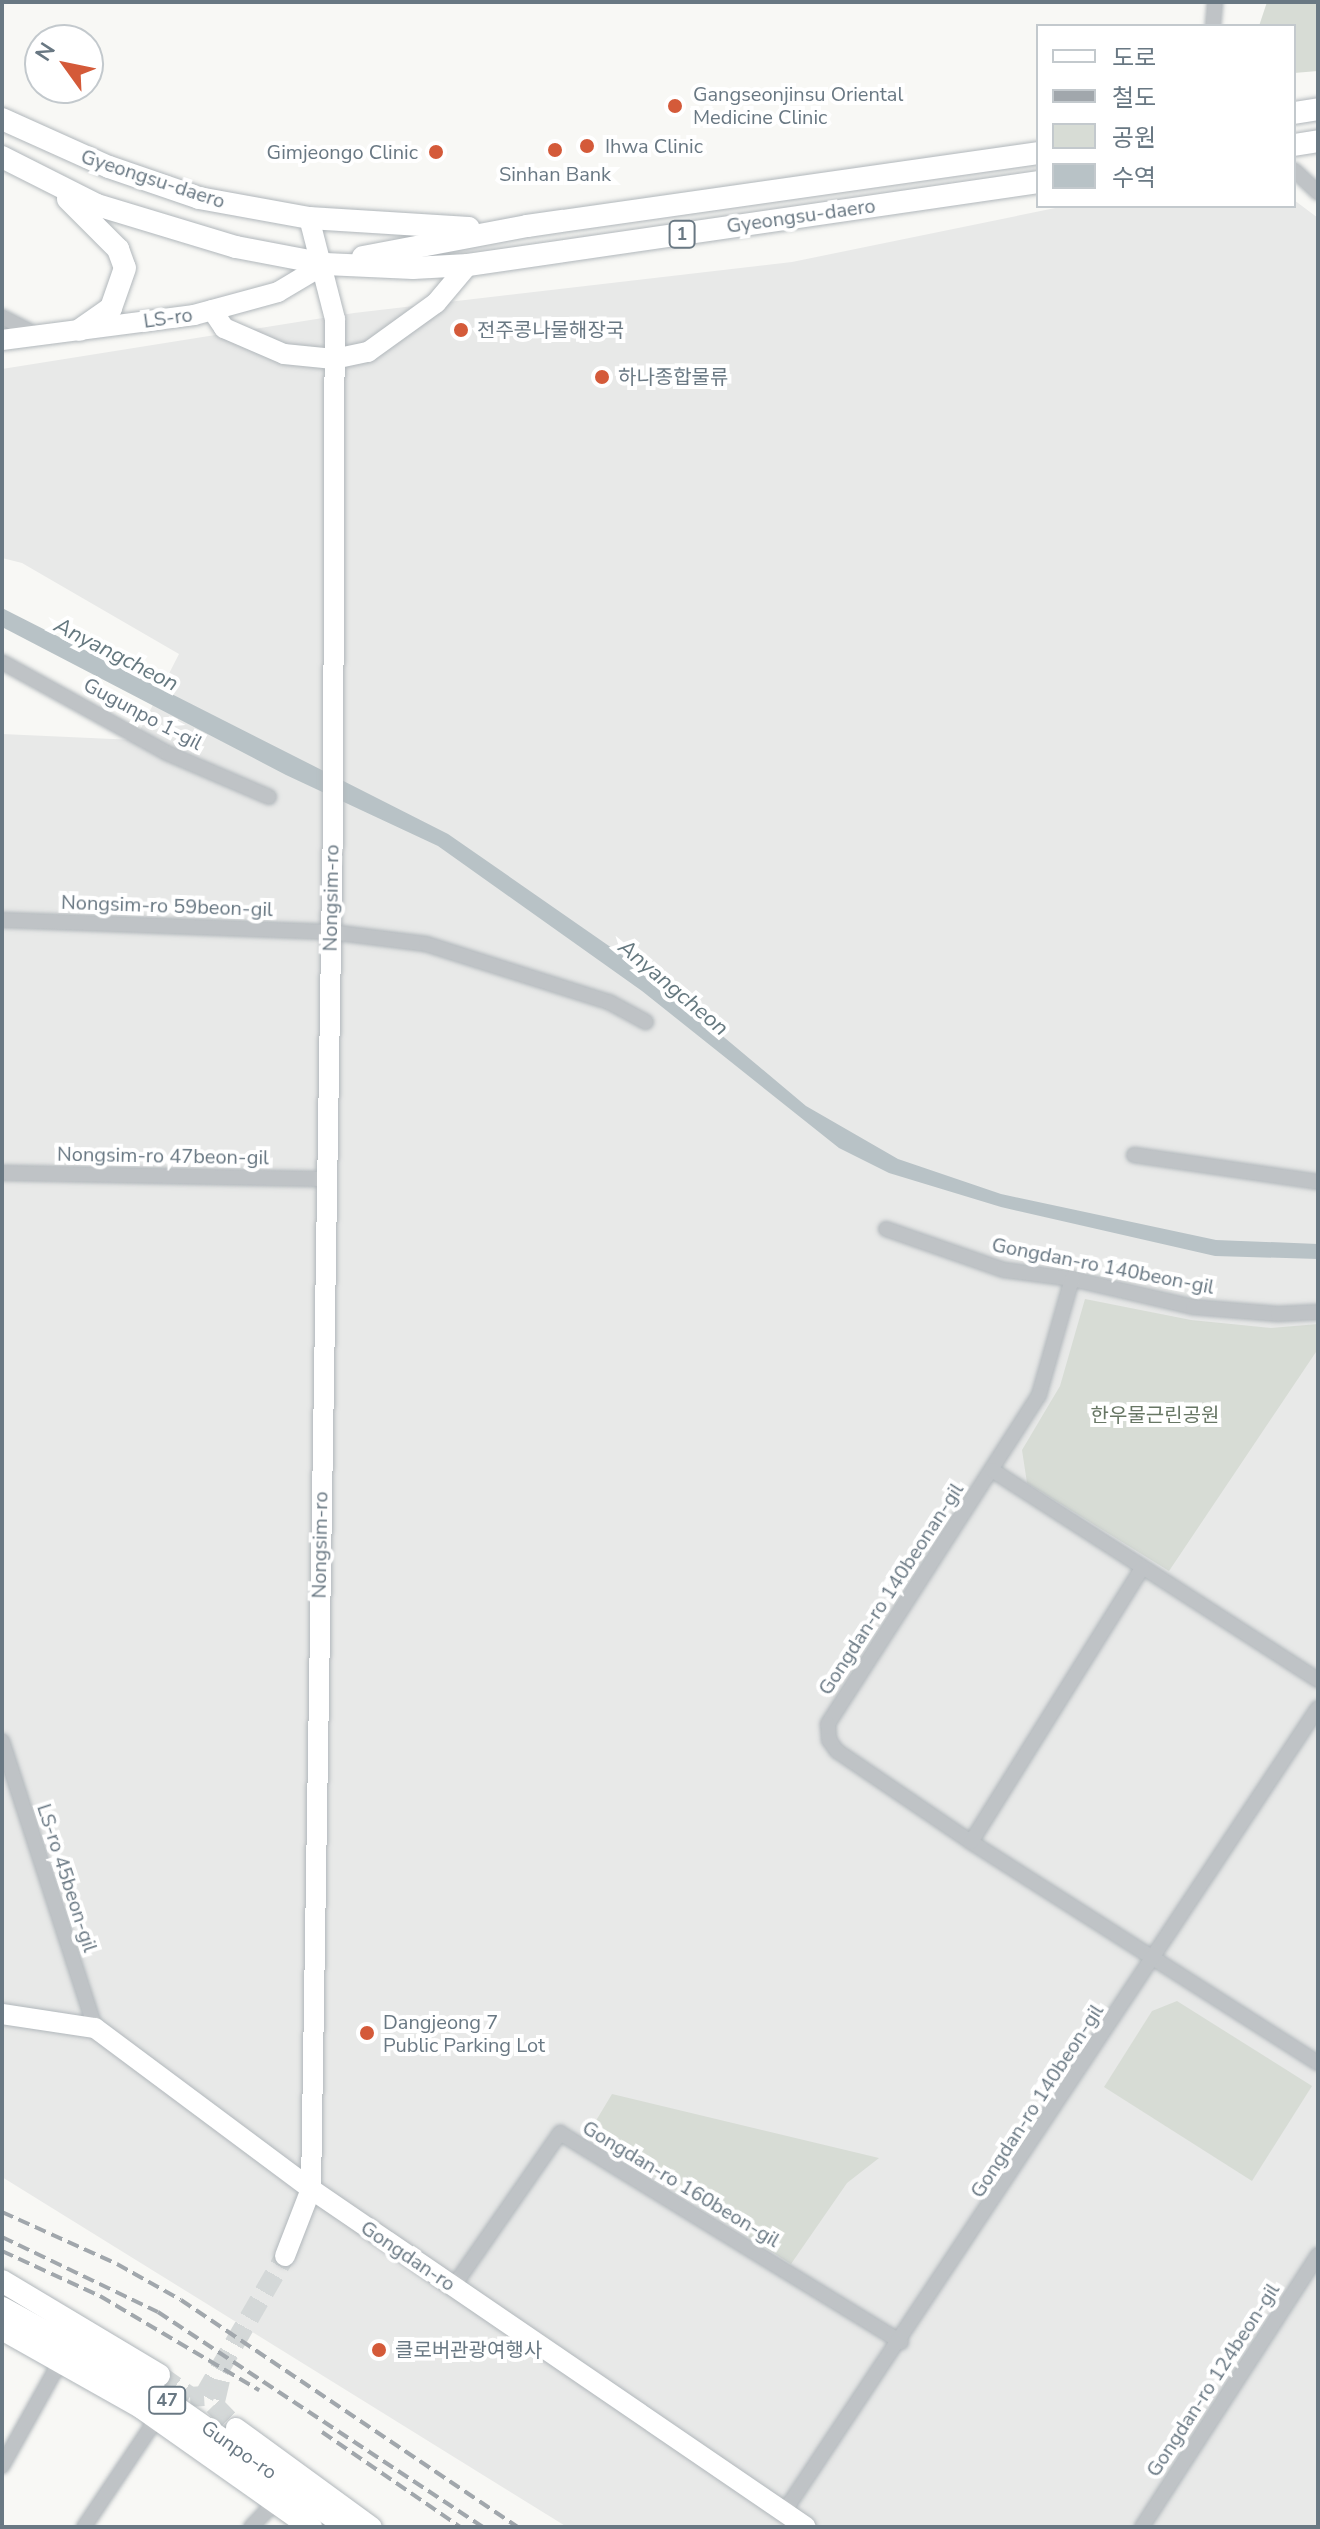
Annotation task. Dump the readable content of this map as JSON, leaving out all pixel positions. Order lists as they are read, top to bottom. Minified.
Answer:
{"streets":{"main road":["Gyeongsu-daero","1","47","Gunpo-ro"],"street":["LS-ro","Gugunpo 1-gil","Nongsim-ro","Nongsim-ro 59beon-gil","Nongsim-ro 47beon-gil","Gongdan-ro 140beon-gil","Gongdan-ro 140beonan-gil","LS-ro 45beon-gil","Gongdan-ro 160beon-gil","Gongdan-ro","Gongdan-ro 124beon-gil"]},"crossings":[["Gyeongsu-daero","LS-ro"],["Nongsim-ro","Nongsim-ro 59beon-gil"],["Nongsim-ro","Nongsim-ro 47beon-gil"],["Nongsim-ro","Gongdan-ro"],["Gongdan-ro 140beon-gil","Gongdan-ro 140beonan-gil"],["Gongdan-ro 140beon-gil","Gongdan-ro 160beon-gil"],["Gongdan-ro 140beon-gil","Gongdan-ro"],["LS-ro 45beon-gil","Gongdan-ro"],["Gongdan-ro 160beon-gil","Gongdan-ro"]],"water":["Anyangcheon"],"parks":["한우물근린공원"],"places":["Gangseonjinsu Oriental Medicine Clinic","Ihwa Clinic","Sinhan Bank","Gimjeongo Clinic","전주콩나물해장국","하나종합물류","Dangjeong 7 Public Parking Lot","클로버관광여행사"],"legend":["도로","철도","공원","수역"],"north":"top left"}
